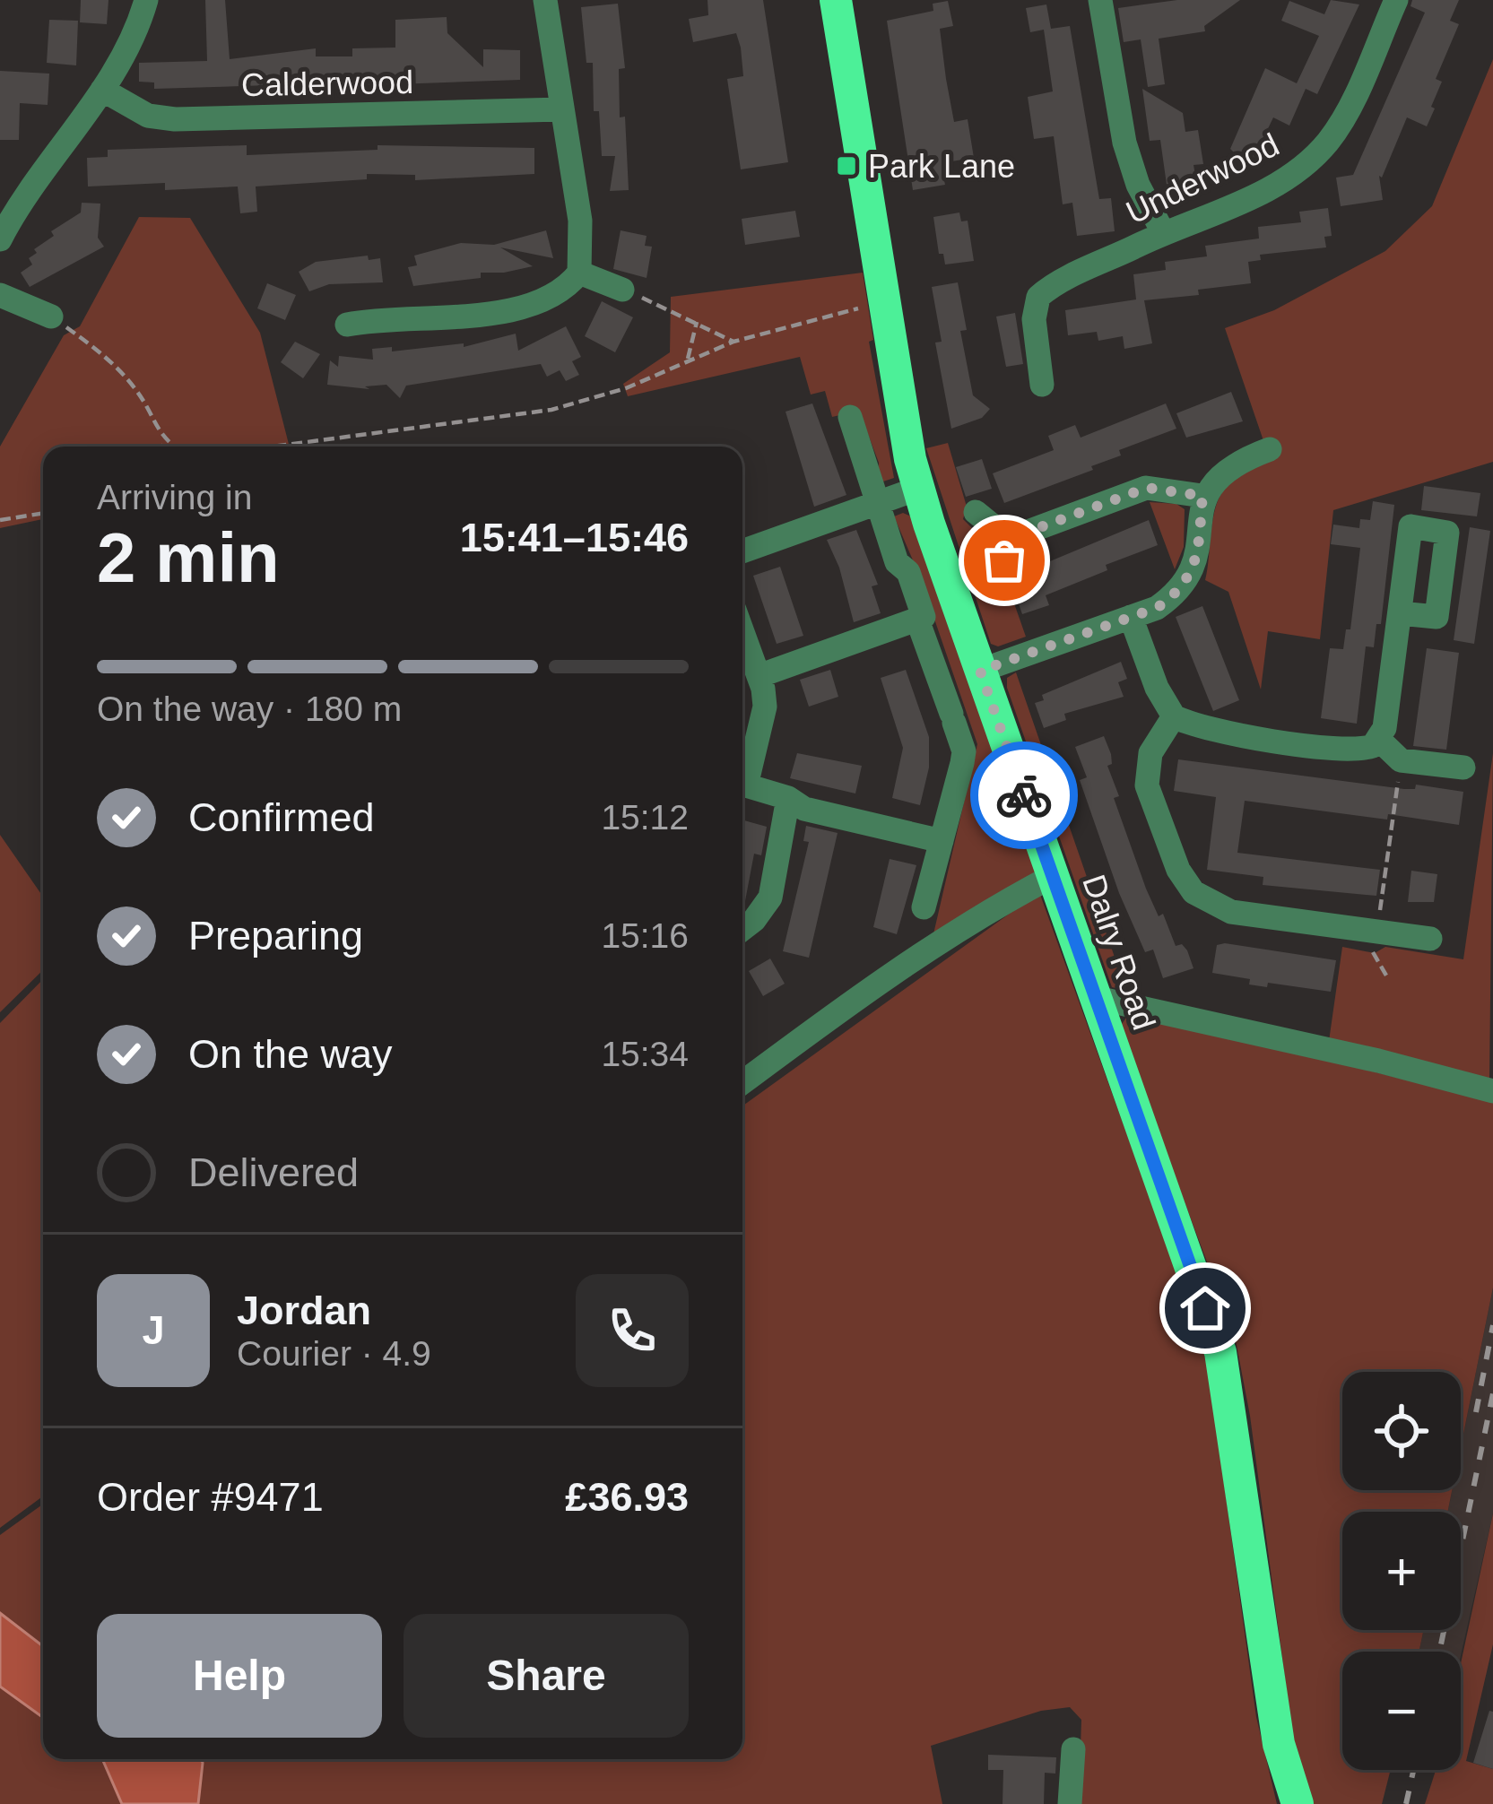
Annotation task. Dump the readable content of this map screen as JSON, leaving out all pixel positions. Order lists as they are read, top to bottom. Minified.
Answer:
{"streets":{"highway":["Dalry Road"],"street":["Calderwood","Underwood"]},"places":{"transit":["Park Lane"]},"page":{"heading":["2 min","Arriving in","15:41–15:46"],"panel":["Jordan","Courier · 4.9","Order #9471","£36.93"],"bar":"On the way · 180 m","list":[["Confirmed","15:12"],["Preparing","15:16"],["On the way","15:34"],"Delivered"],"round":"J","map_buttons":["+","−"],"buttons":["Help","Share"]}}
